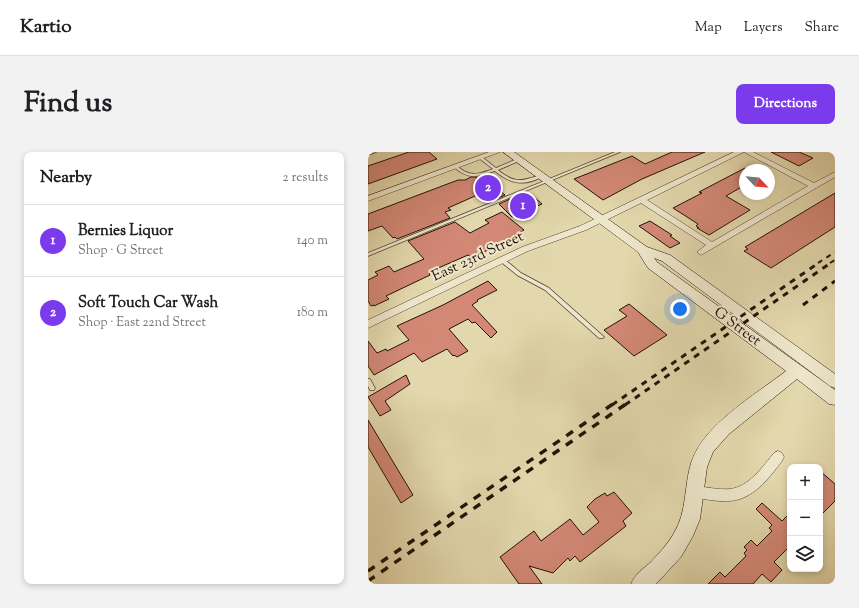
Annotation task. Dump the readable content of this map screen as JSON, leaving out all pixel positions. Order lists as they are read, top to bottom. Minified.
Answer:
{"streets":{"main road":["G Street"],"street":["East 23rd Street"]},"crossings":[["East 23rd Street","G Street"]],"north":"bottom right","page":{"header":"Kartio","nav":["Map","Layers","Share"],"title":"Find us","buttons":"Directions","heading":["Nearby","2 results"],"pins":["2","1"],"list":[{"mark":"1","name":"Bernies Liquor","note":"Shop · G Street","value":"140 m"},{"mark":"2","name":"Soft Touch Car Wash","note":"Shop · East 22nd Street","value":"180 m"}],"map_buttons":["+","−"]}}
